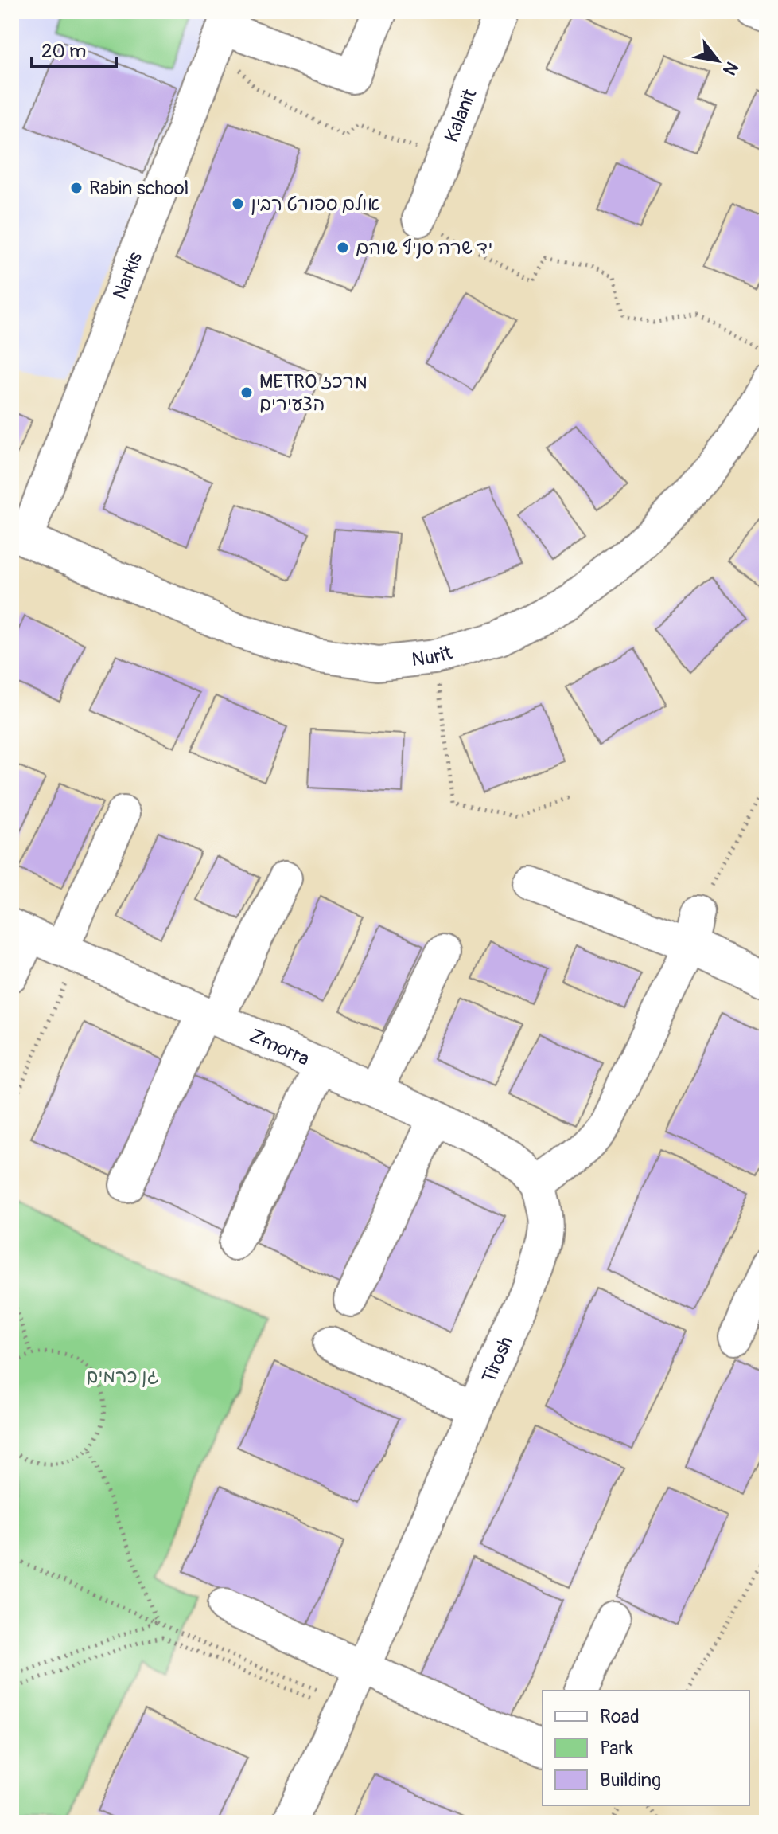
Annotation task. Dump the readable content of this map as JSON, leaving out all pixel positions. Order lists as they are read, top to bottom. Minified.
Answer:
{"streets":{"street":["Kalanit","Narkis","Nurit","Zmorra","Tirosh"]},"crossings":[["Narkis","Nurit"],["Zmorra","Tirosh"]],"parks":["גן כרמים"],"places":["Rabin school","אולם ספורט רבין","יד שרה סניף שוהם","METRO מרכז הצעירים"],"legend":["Road","Park","Building"],"scale_bar":"20 m","north":"bottom right"}
